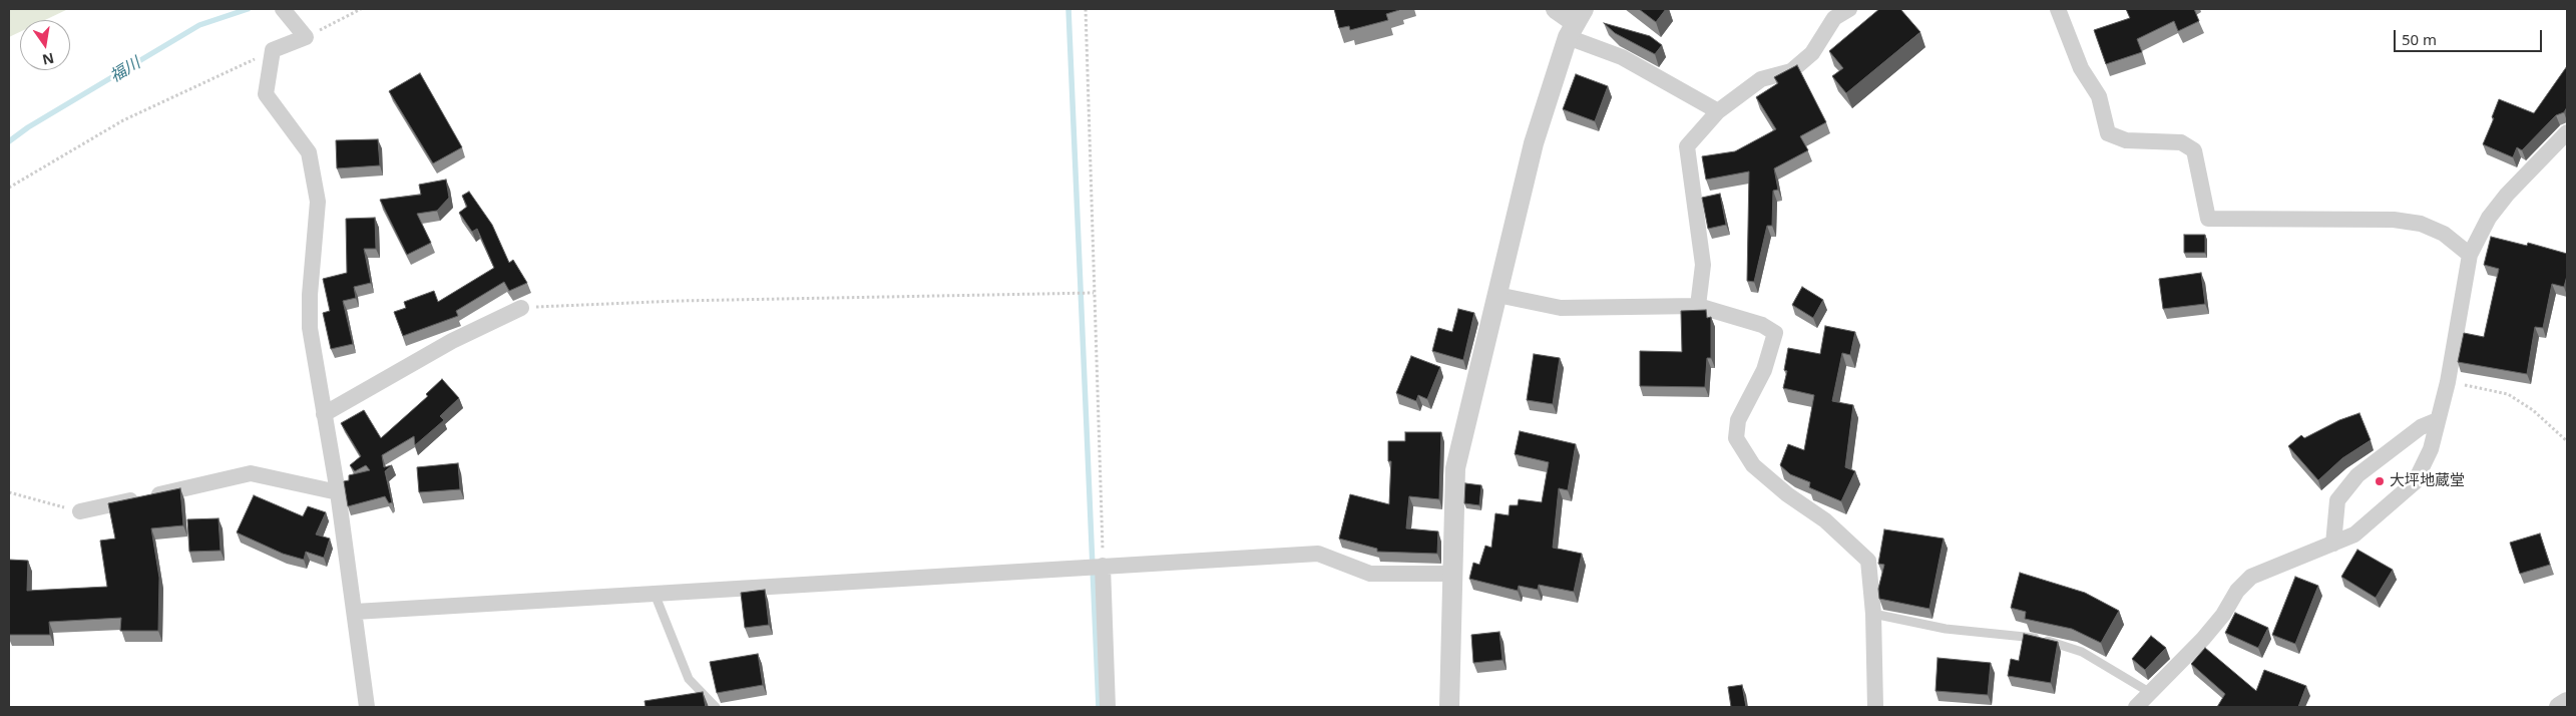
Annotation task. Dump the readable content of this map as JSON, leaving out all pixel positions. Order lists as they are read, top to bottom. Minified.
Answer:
{"water":["福川"],"places":["大坪地蔵堂"],"scale_bar":"50 m","north":"bottom"}
